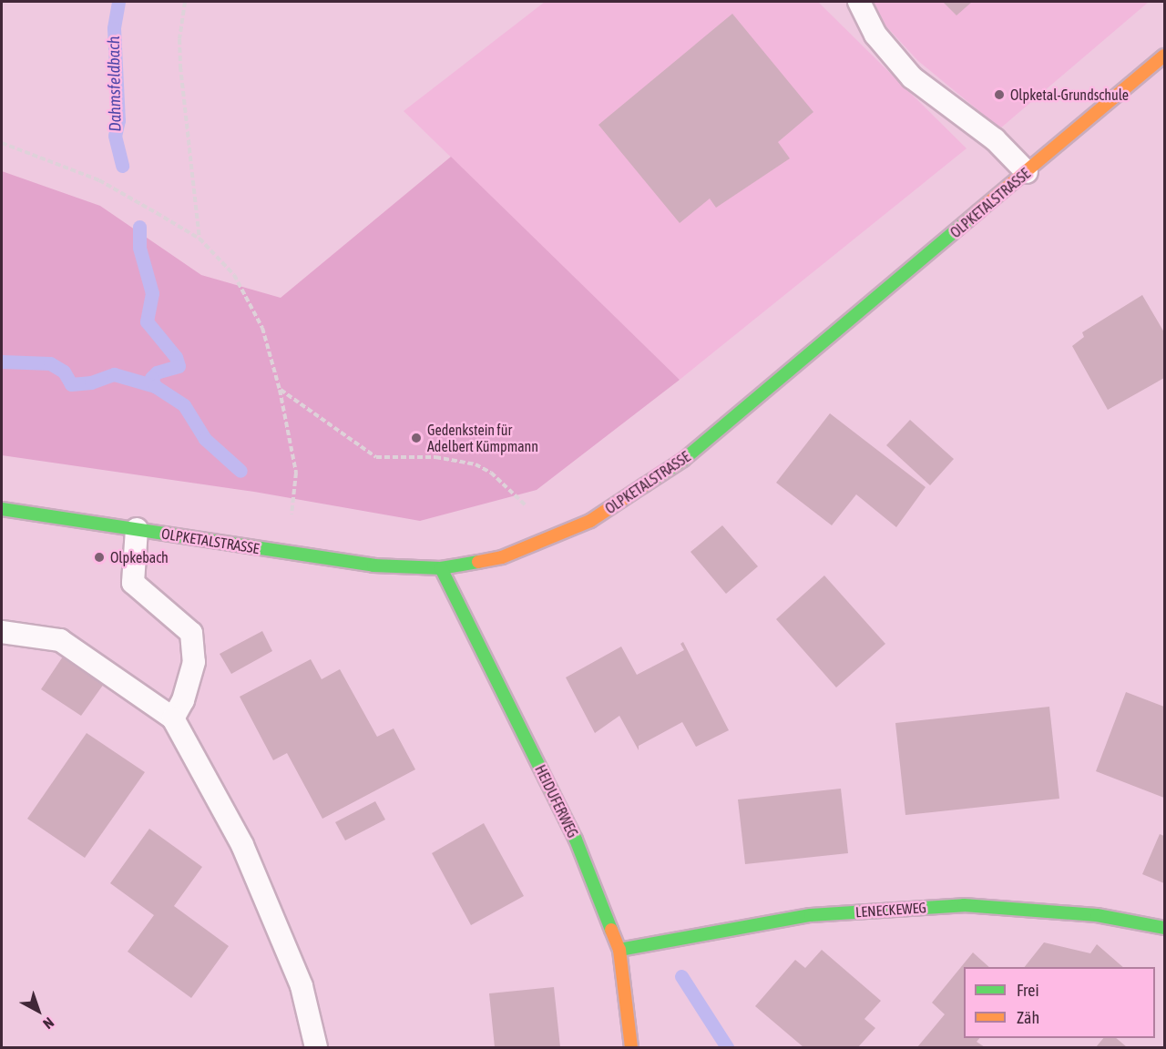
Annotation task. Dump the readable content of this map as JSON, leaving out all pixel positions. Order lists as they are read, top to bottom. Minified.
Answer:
{"streets":{"street":["OLPKETALSTRASSE","HEIDUFERWEG","LENECKEWEG"]},"crossings":[["OLPKETALSTRASSE","HEIDUFERWEG"],["HEIDUFERWEG","LENECKEWEG"]],"water":["Dahmsfeldbach"],"places":["Olpketal-Grundschule","Gedenkstein für Adelbert Kümpmann","Olpkebach"],"legend":["Frei","Zäh"],"north":"bottom right"}
